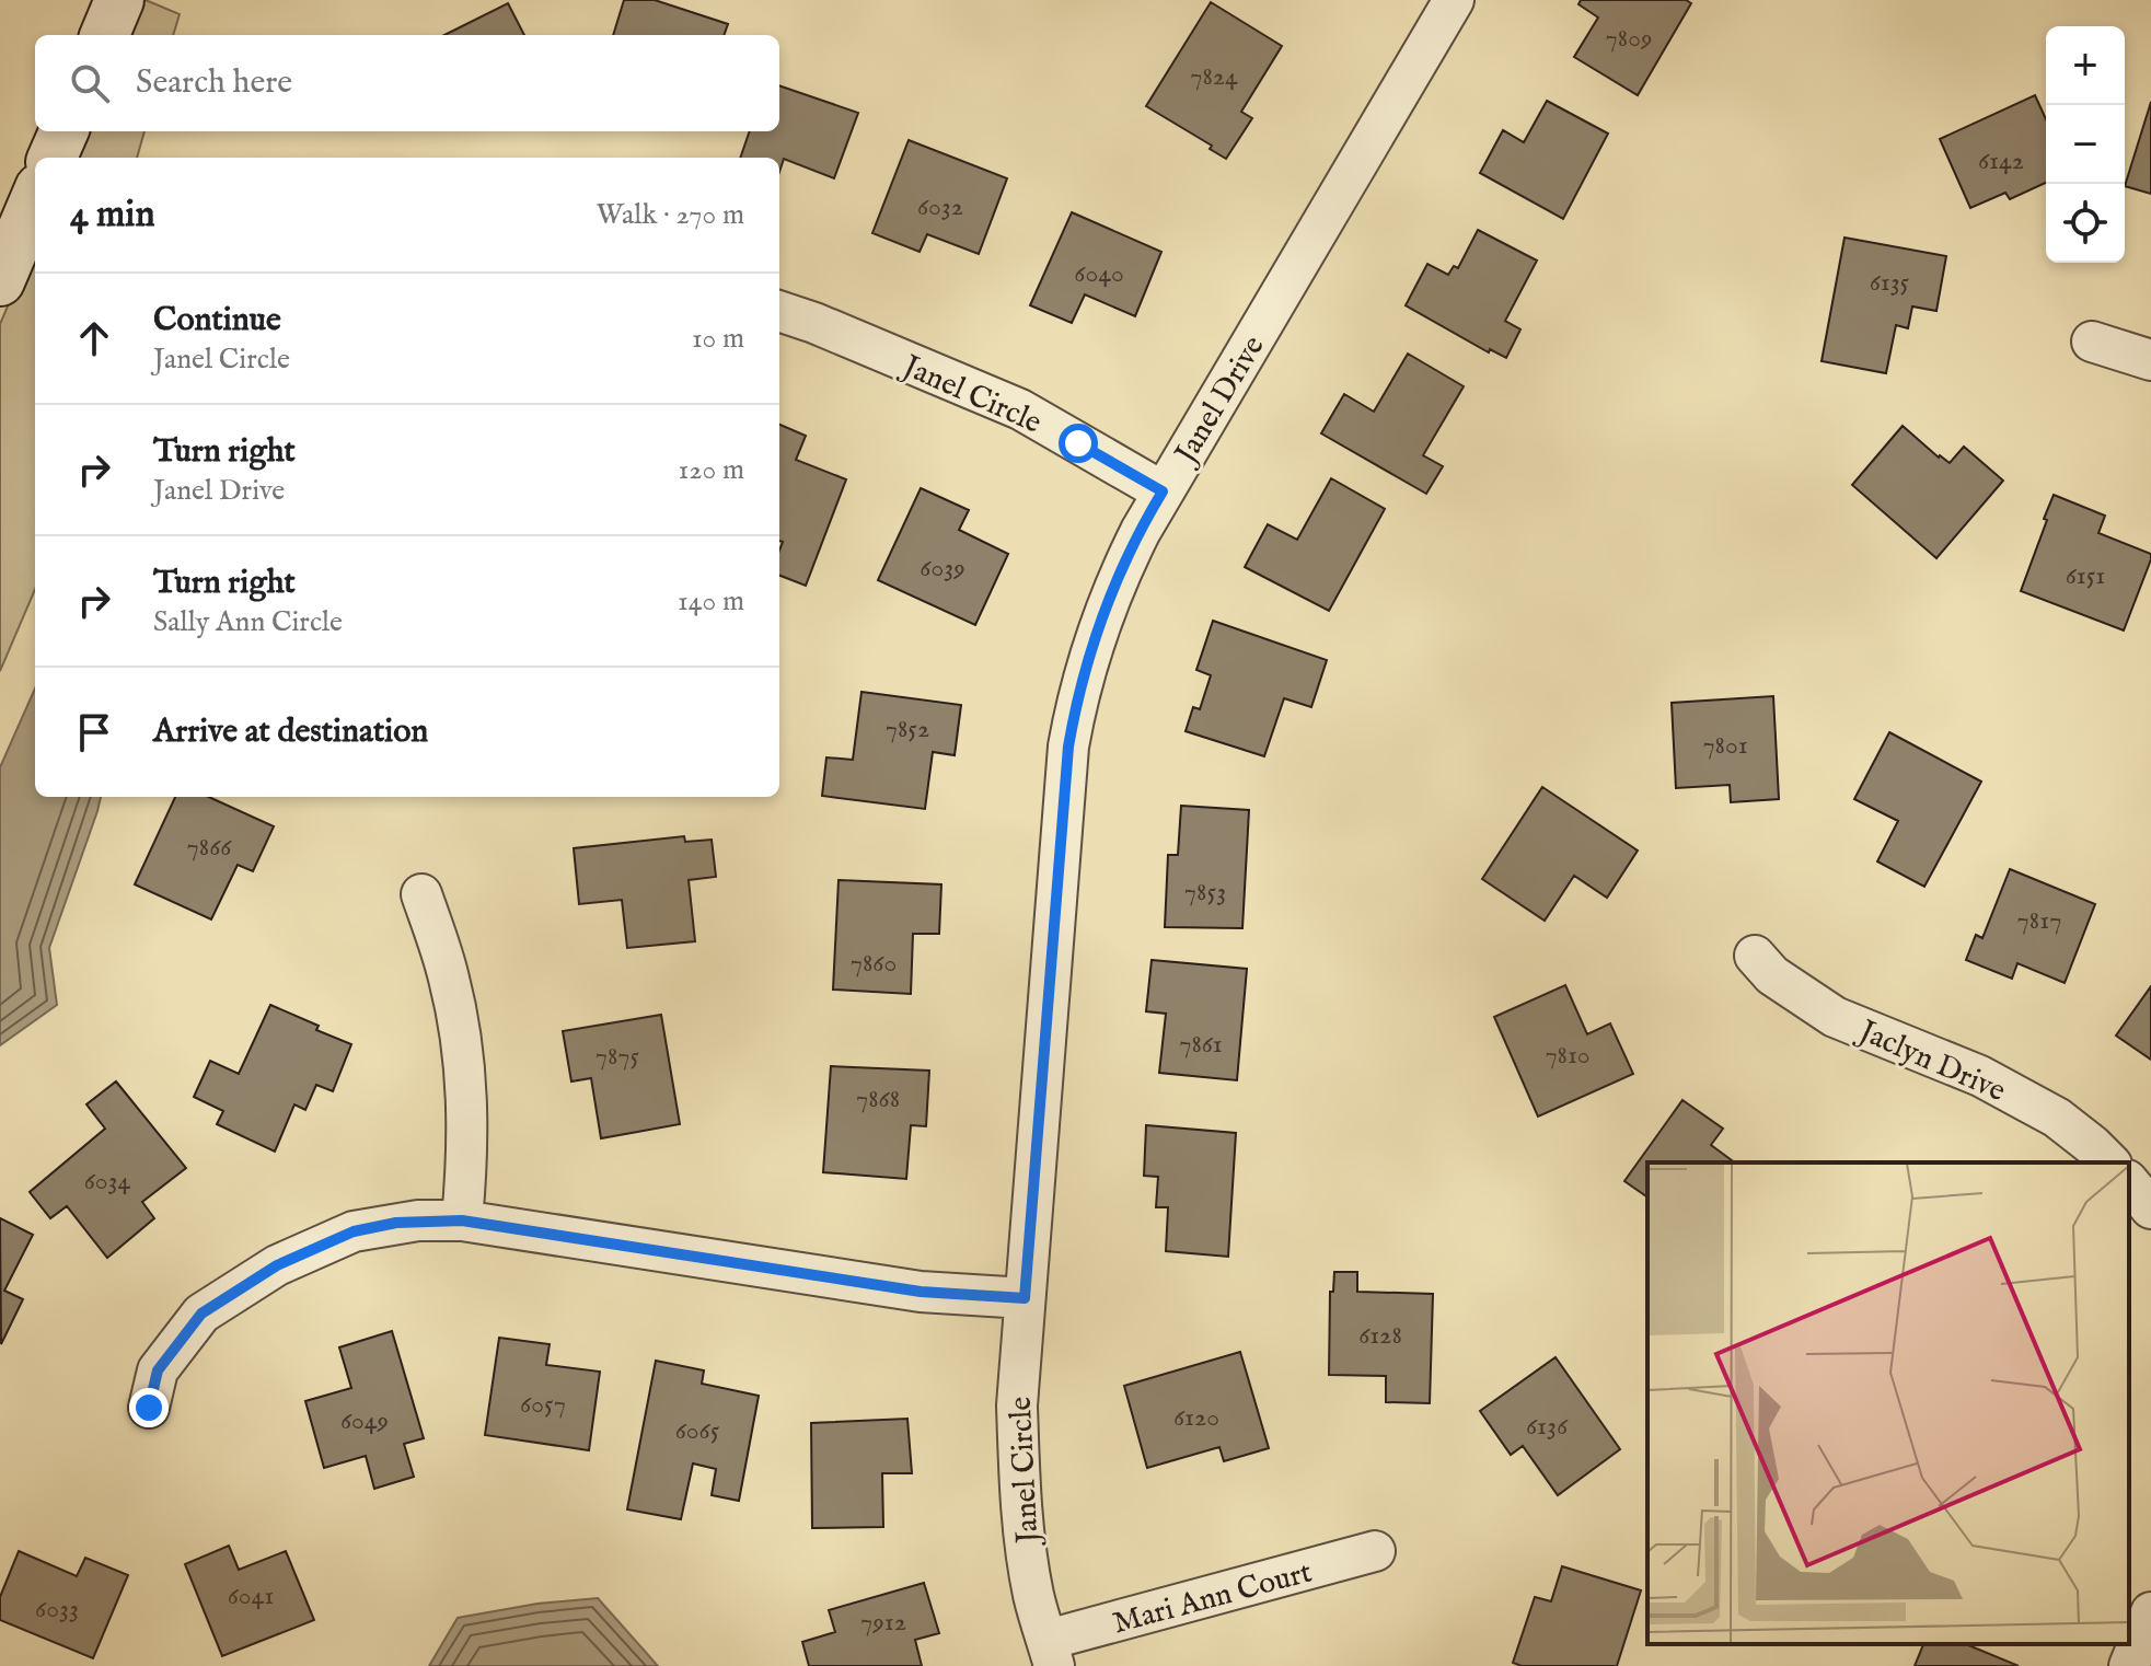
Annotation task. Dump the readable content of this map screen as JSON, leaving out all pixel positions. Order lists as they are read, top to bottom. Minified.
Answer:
{"streets":{"street":["Janel Circle","Janel Drive","Jaclyn Drive","Mari Ann Court"]},"crossings":[["Janel Circle","Janel Drive"],["Janel Circle","Mari Ann Court"]],"house_numbers":["7809","7824","6142","6032","6040","6135","6039","6151","7852","7801","7866","7853","7817","7860","7861","7810","7875","7868","6034","6128","6057","6120","6049","6136","6065","6041","6033","7912"],"page":{"map_buttons":["+","−"],"search":"Search here","heading":["4 min","Walk · 270 m"],"list":[["Continue","Janel Circle","10 m"],["Turn right","Janel Drive","120 m"],["Turn right","Sally Ann Circle","140 m"],"Arrive at destination"]}}
